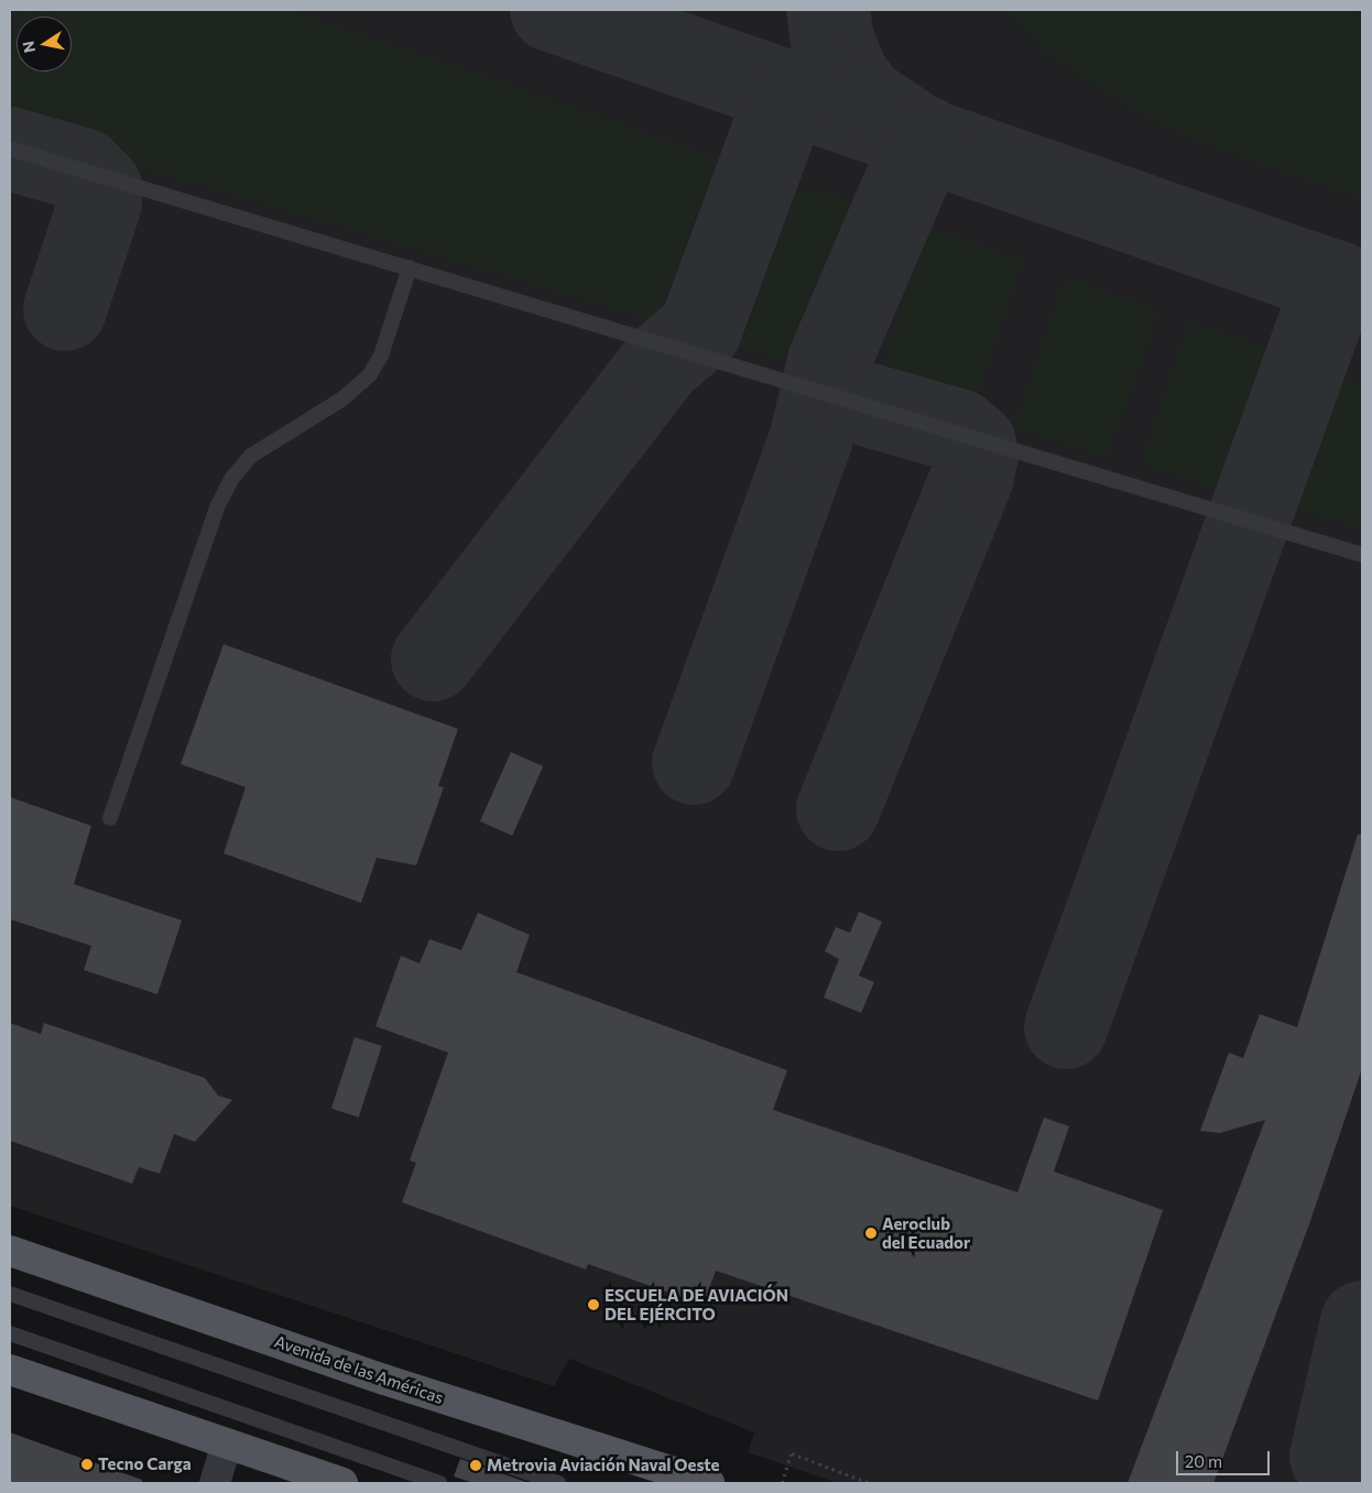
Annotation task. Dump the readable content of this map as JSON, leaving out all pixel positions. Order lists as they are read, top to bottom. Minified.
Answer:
{"streets":{"main road":["Avenida de las Américas"]},"places":["Aeroclub del Ecuador","ESCUELA DE AVIACIÓN DEL EJÉRCITO","Tecno Carga","Metrovia Aviación Naval Oeste"],"scale_bar":"20 m","north":"left"}
